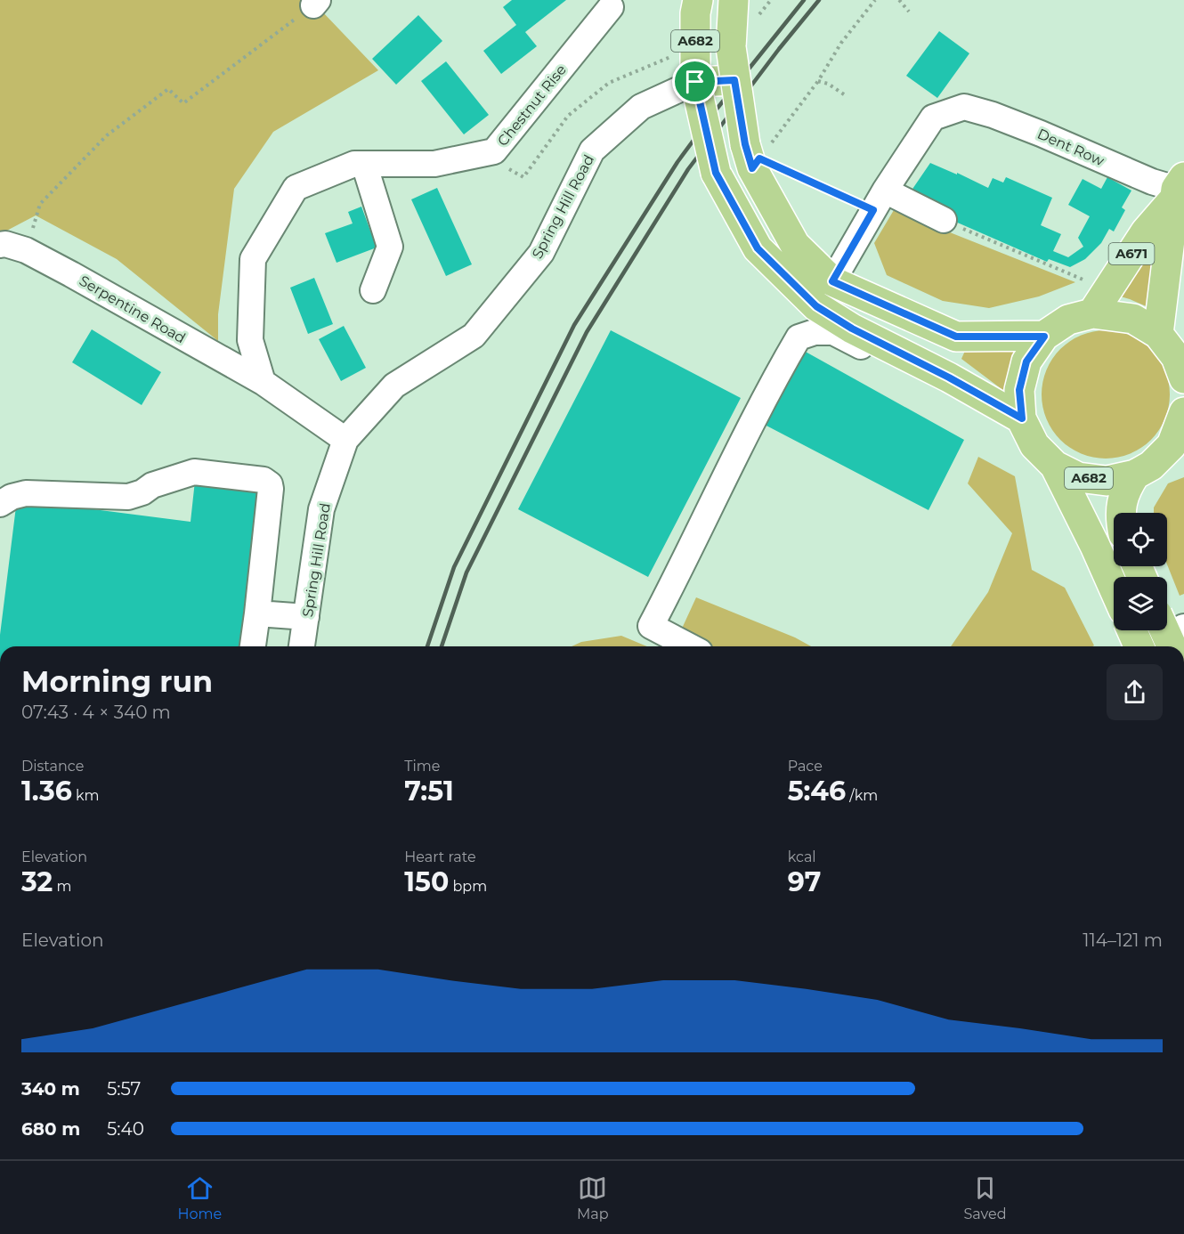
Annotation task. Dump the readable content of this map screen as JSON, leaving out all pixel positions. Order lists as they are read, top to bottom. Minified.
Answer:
{"streets":{"main road":["A682","A671"],"street":["Chestnut Rise","Dent Row","Spring Hill Road","Serpentine Road"]},"crossings":[["A682","Spring Hill Road"],["A682","A671"],["Chestnut Rise","Serpentine Road"],["Dent Row","A671"]],"page":{"heading":["Morning run","07:43 · 4 × 340 m"],"stats":[["Distance","1.36 km"],["Time","7:51"],["Pace","5:46 /km"],["Elevation","32 m"],["Heart rate","150 bpm"],["kcal","97"]],"chart":["Elevation","114–121 m"],"list":[{"name":"340 m","note":"5:57"},{"name":"680 m","note":"5:40"}],"tabs":["Home","Map","Saved"]}}
